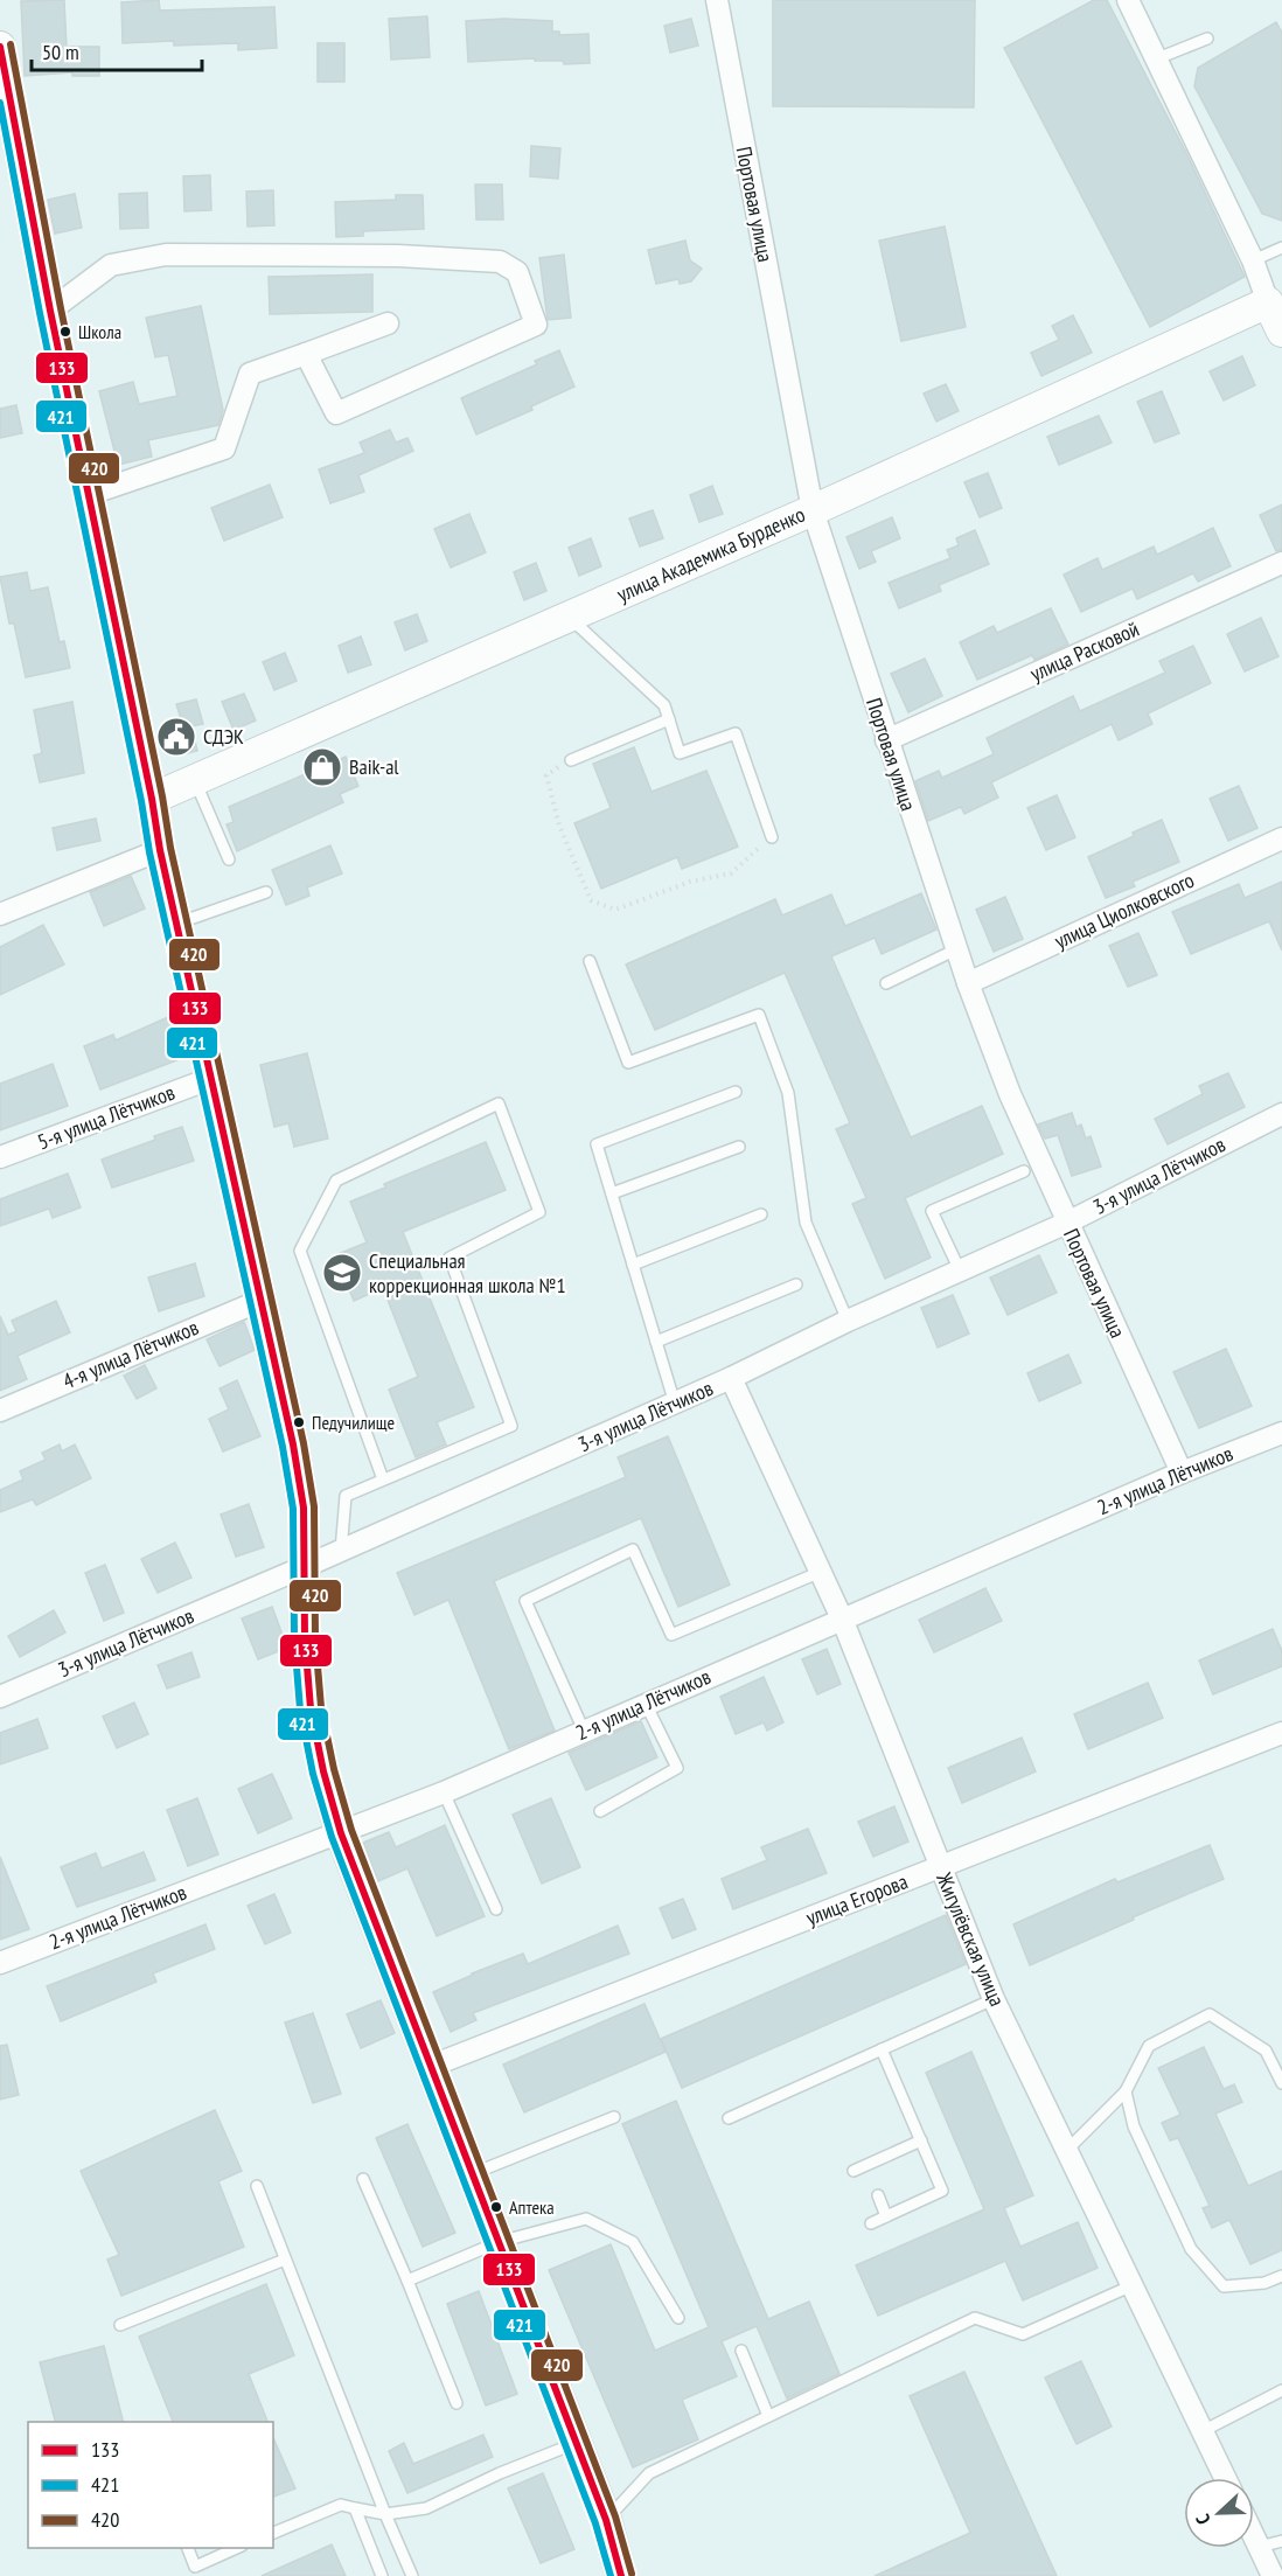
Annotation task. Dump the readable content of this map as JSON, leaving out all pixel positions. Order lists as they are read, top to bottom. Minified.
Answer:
{"streets":{"main road":["улица Академика Бурденко"],"street":["Портовая улица","улица Расковой","улица Циолковского","5-я улица Лётчиков","3-я улица Лётчиков","4-я улица Лётчиков","2-я улица Лётчиков","улица Егорова","Жигулёвская улица"]},"crossings":[["Портовая улица","улица Академика Бурденко"],["Портовая улица","улица Расковой"],["Портовая улица","улица Циолковского"],["Портовая улица","3-я улица Лётчиков"],["Портовая улица","2-я улица Лётчиков"],["3-я улица Лётчиков","Жигулёвская улица"],["2-я улица Лётчиков","Жигулёвская улица"],["улица Егорова","Жигулёвская улица"]],"places":{"other":["Школа","Педучилище","Аптека"],"public building":["СДЭК"],"shop":["Baik-al"],"school or university":["Специальная коррекционная школа №1"]},"lines":["transit line 420","transit line 133","transit line 421"],"legend":["133","421","420"],"scale_bar":"50 m","north":"left"}
